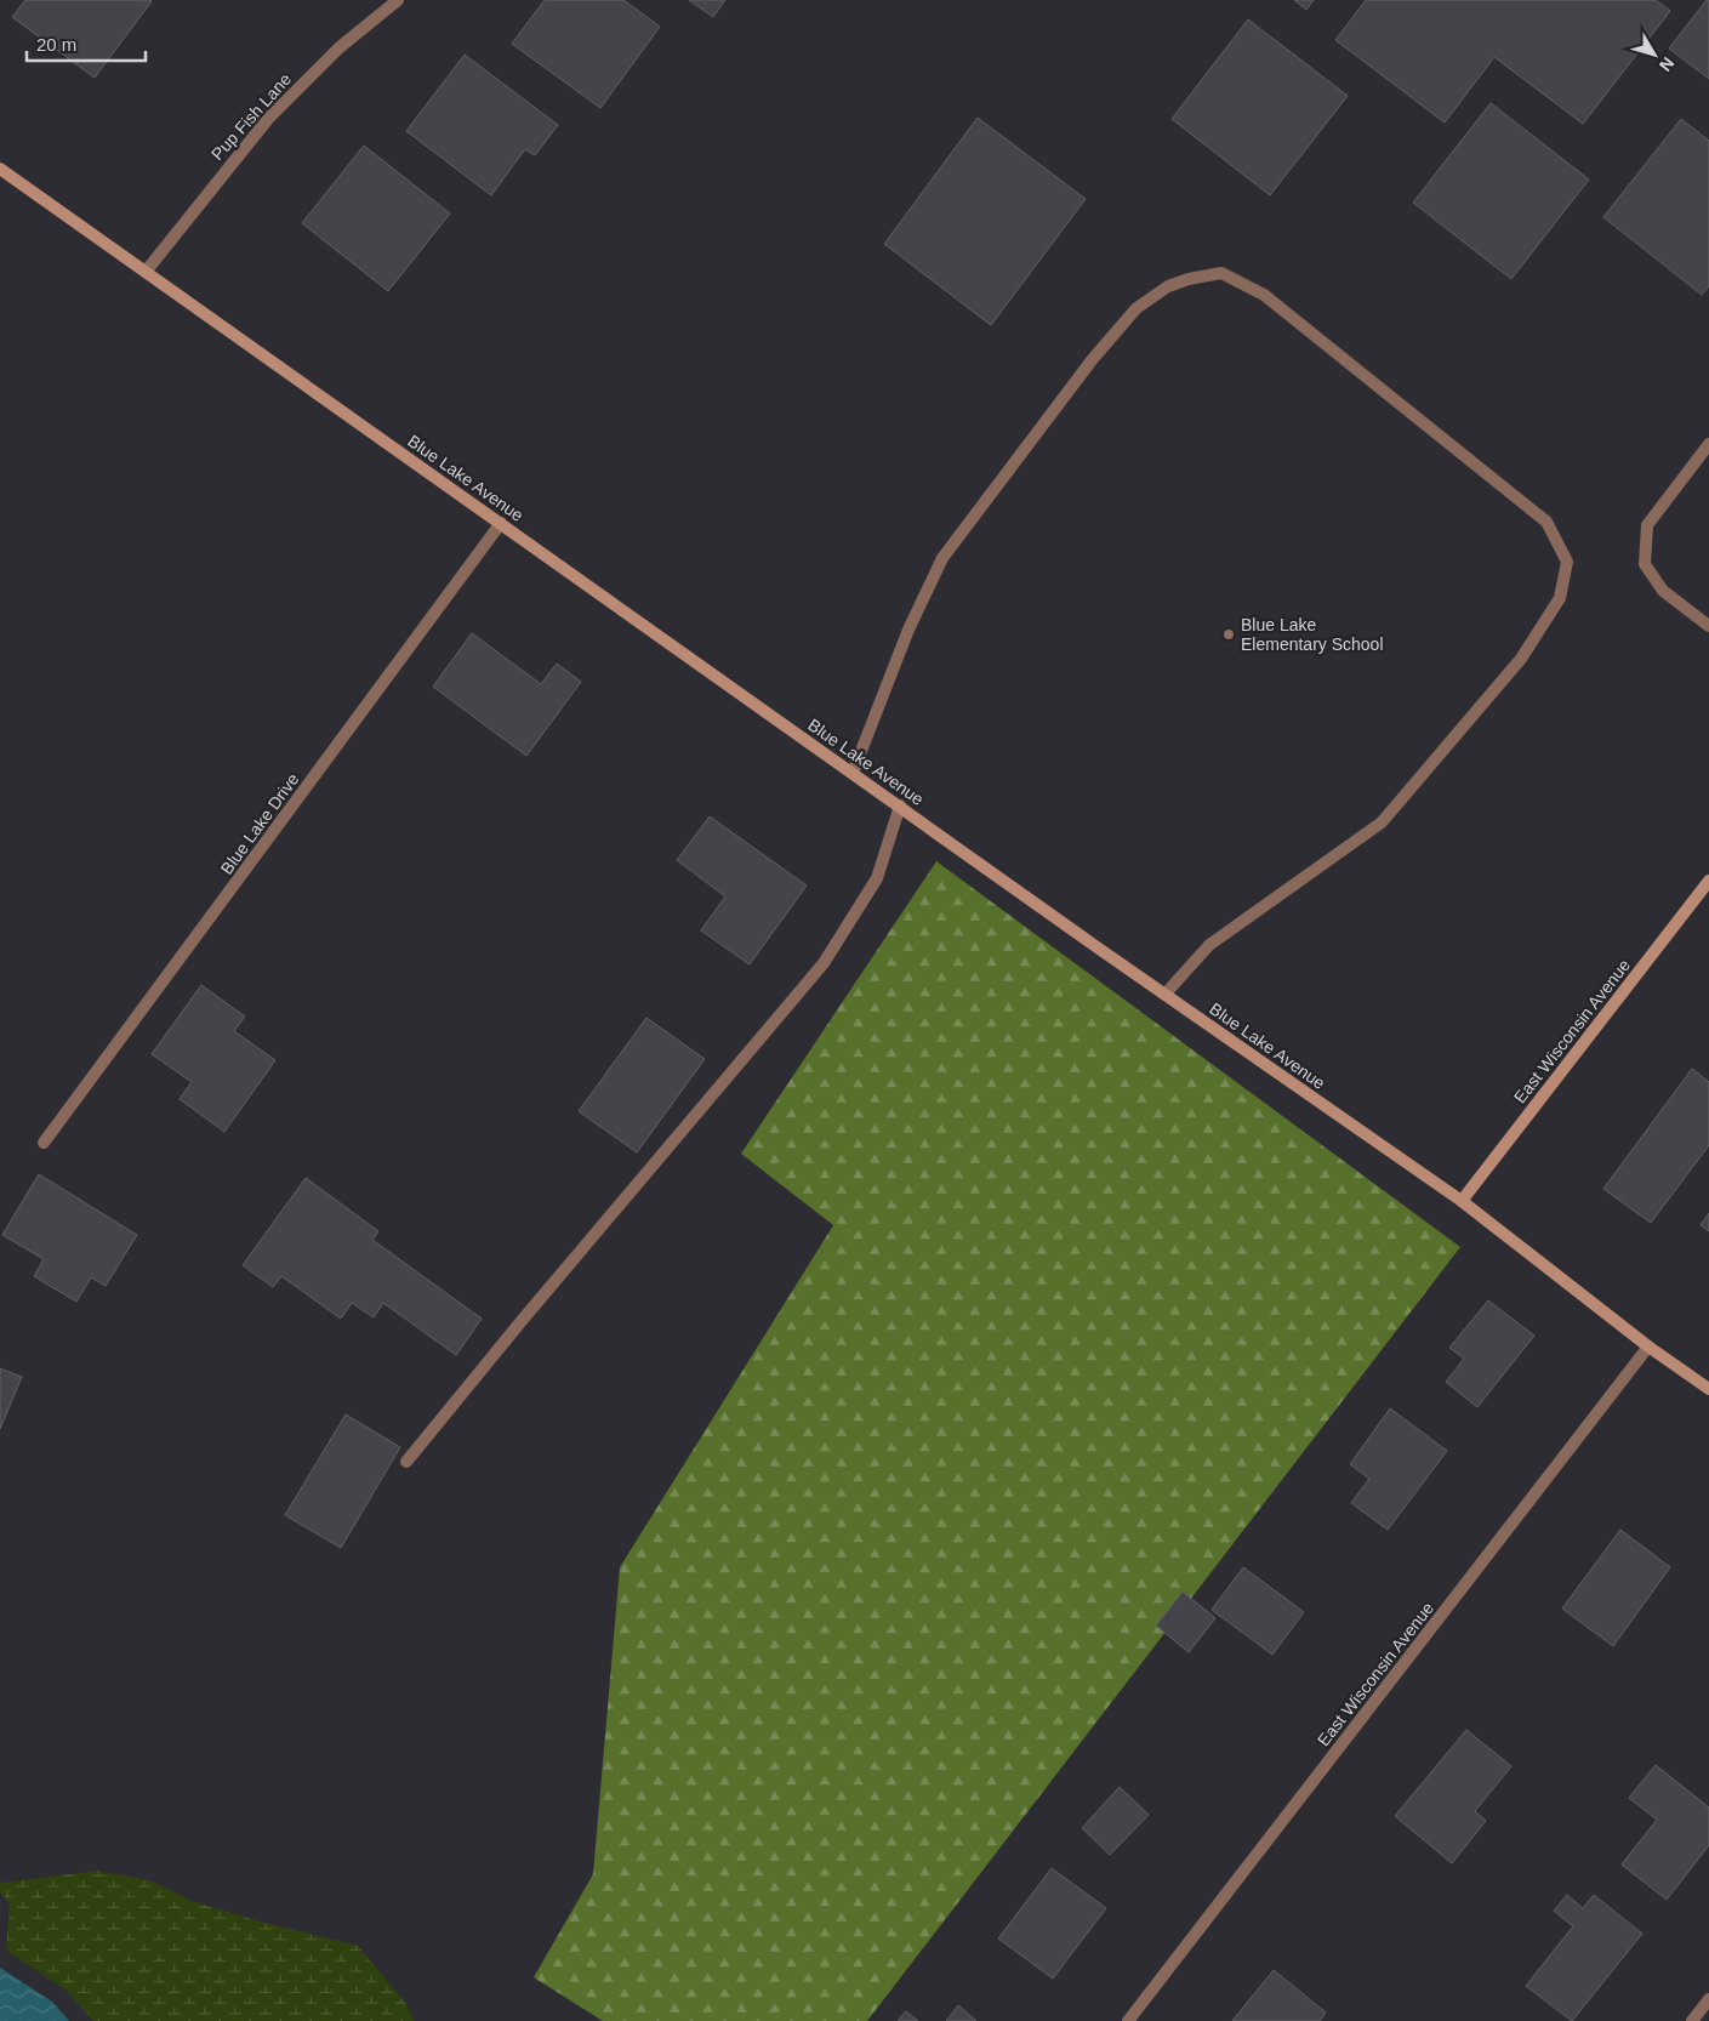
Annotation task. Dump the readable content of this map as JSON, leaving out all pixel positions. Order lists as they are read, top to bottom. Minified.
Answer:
{"streets":{"main road":["Blue Lake Avenue","East Wisconsin Avenue"],"street":["Pup Fish Lane","Blue Lake Drive"]},"crossings":[["Pup Fish Lane","Blue Lake Avenue"],["Blue Lake Avenue","Blue Lake Drive"],["Blue Lake Avenue","East Wisconsin Avenue"]],"places":["Blue Lake Elementary School"],"scale_bar":"20 m","north":"bottom right"}
